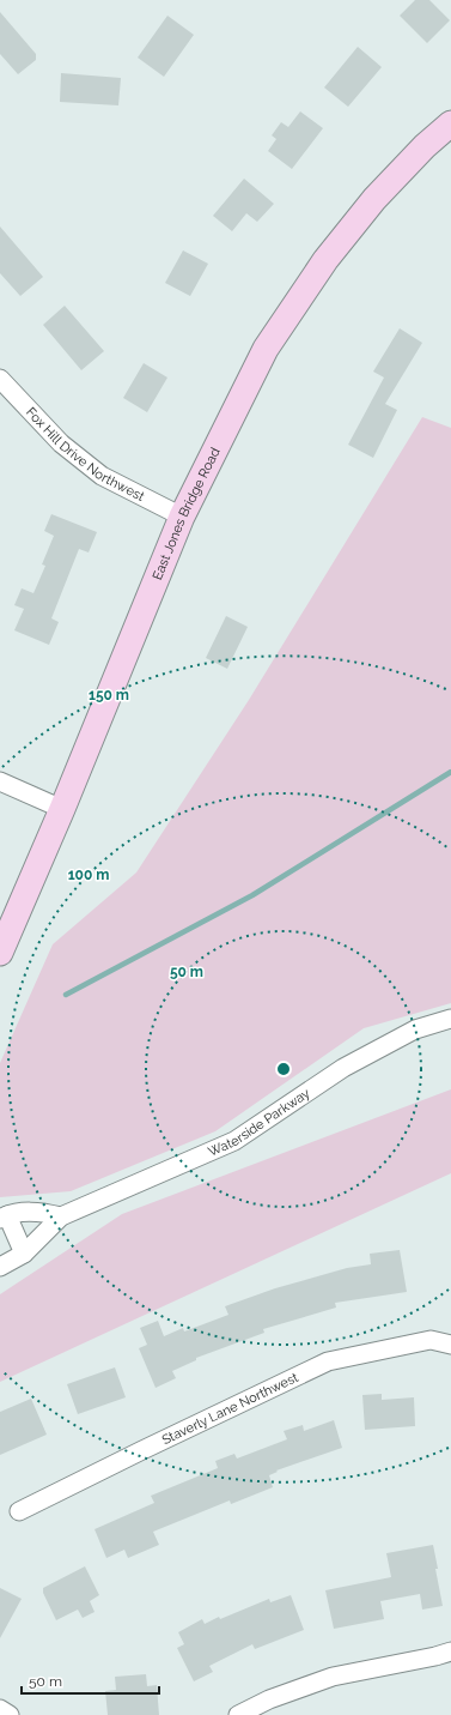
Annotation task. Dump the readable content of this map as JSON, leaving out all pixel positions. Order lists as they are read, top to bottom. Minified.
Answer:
{"streets":{"street":["Fox Hill Drive Northwest","East Jones Bridge Road","Waterside Parkway","Staverly Lane Northwest"]},"crossings":[["Fox Hill Drive Northwest","East Jones Bridge Road"]],"scale_bar":"50 m","rings":["150 m","100 m","50 m"]}
